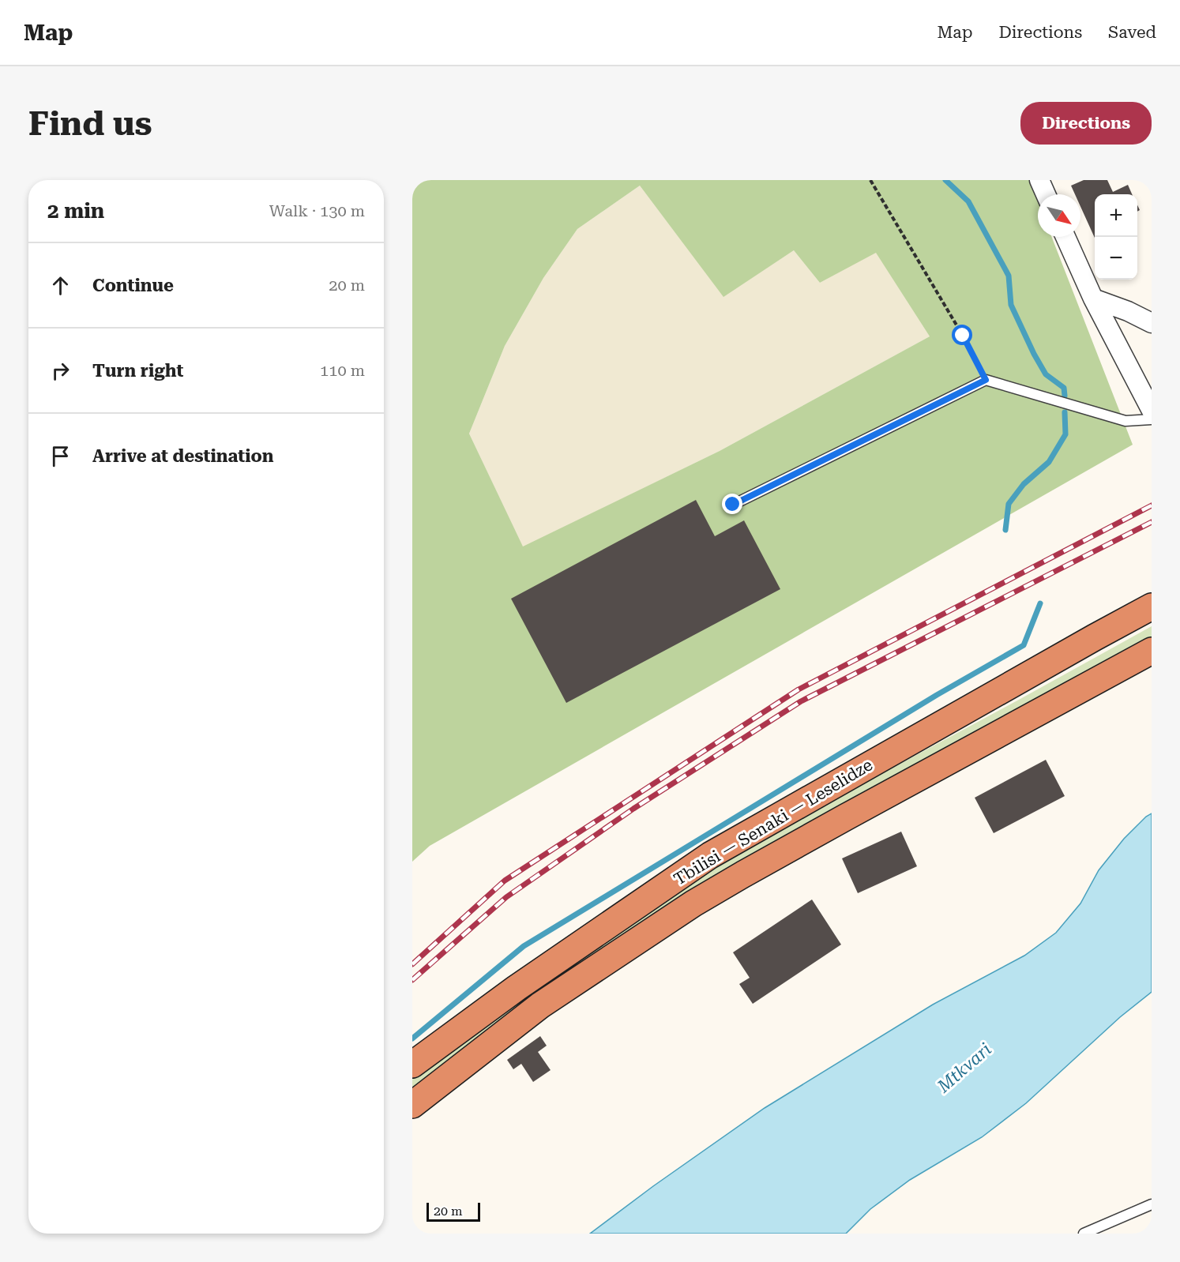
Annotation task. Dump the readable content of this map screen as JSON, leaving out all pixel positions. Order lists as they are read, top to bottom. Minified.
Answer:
{"streets":{"highway":["Tbilisi — Senaki — Leselidze"]},"water":["Mtkvari"],"scale_bar":"20 m","north":"bottom right","page":{"header":"Map","nav":["Map","Directions","Saved"],"buttons":"Directions","title":"Find us","heading":["2 min","Walk · 130 m"],"map_buttons":["+","−"],"list":[["Continue","20 m"],["Turn right","110 m"],"Arrive at destination"],"scale":"20 m"}}
